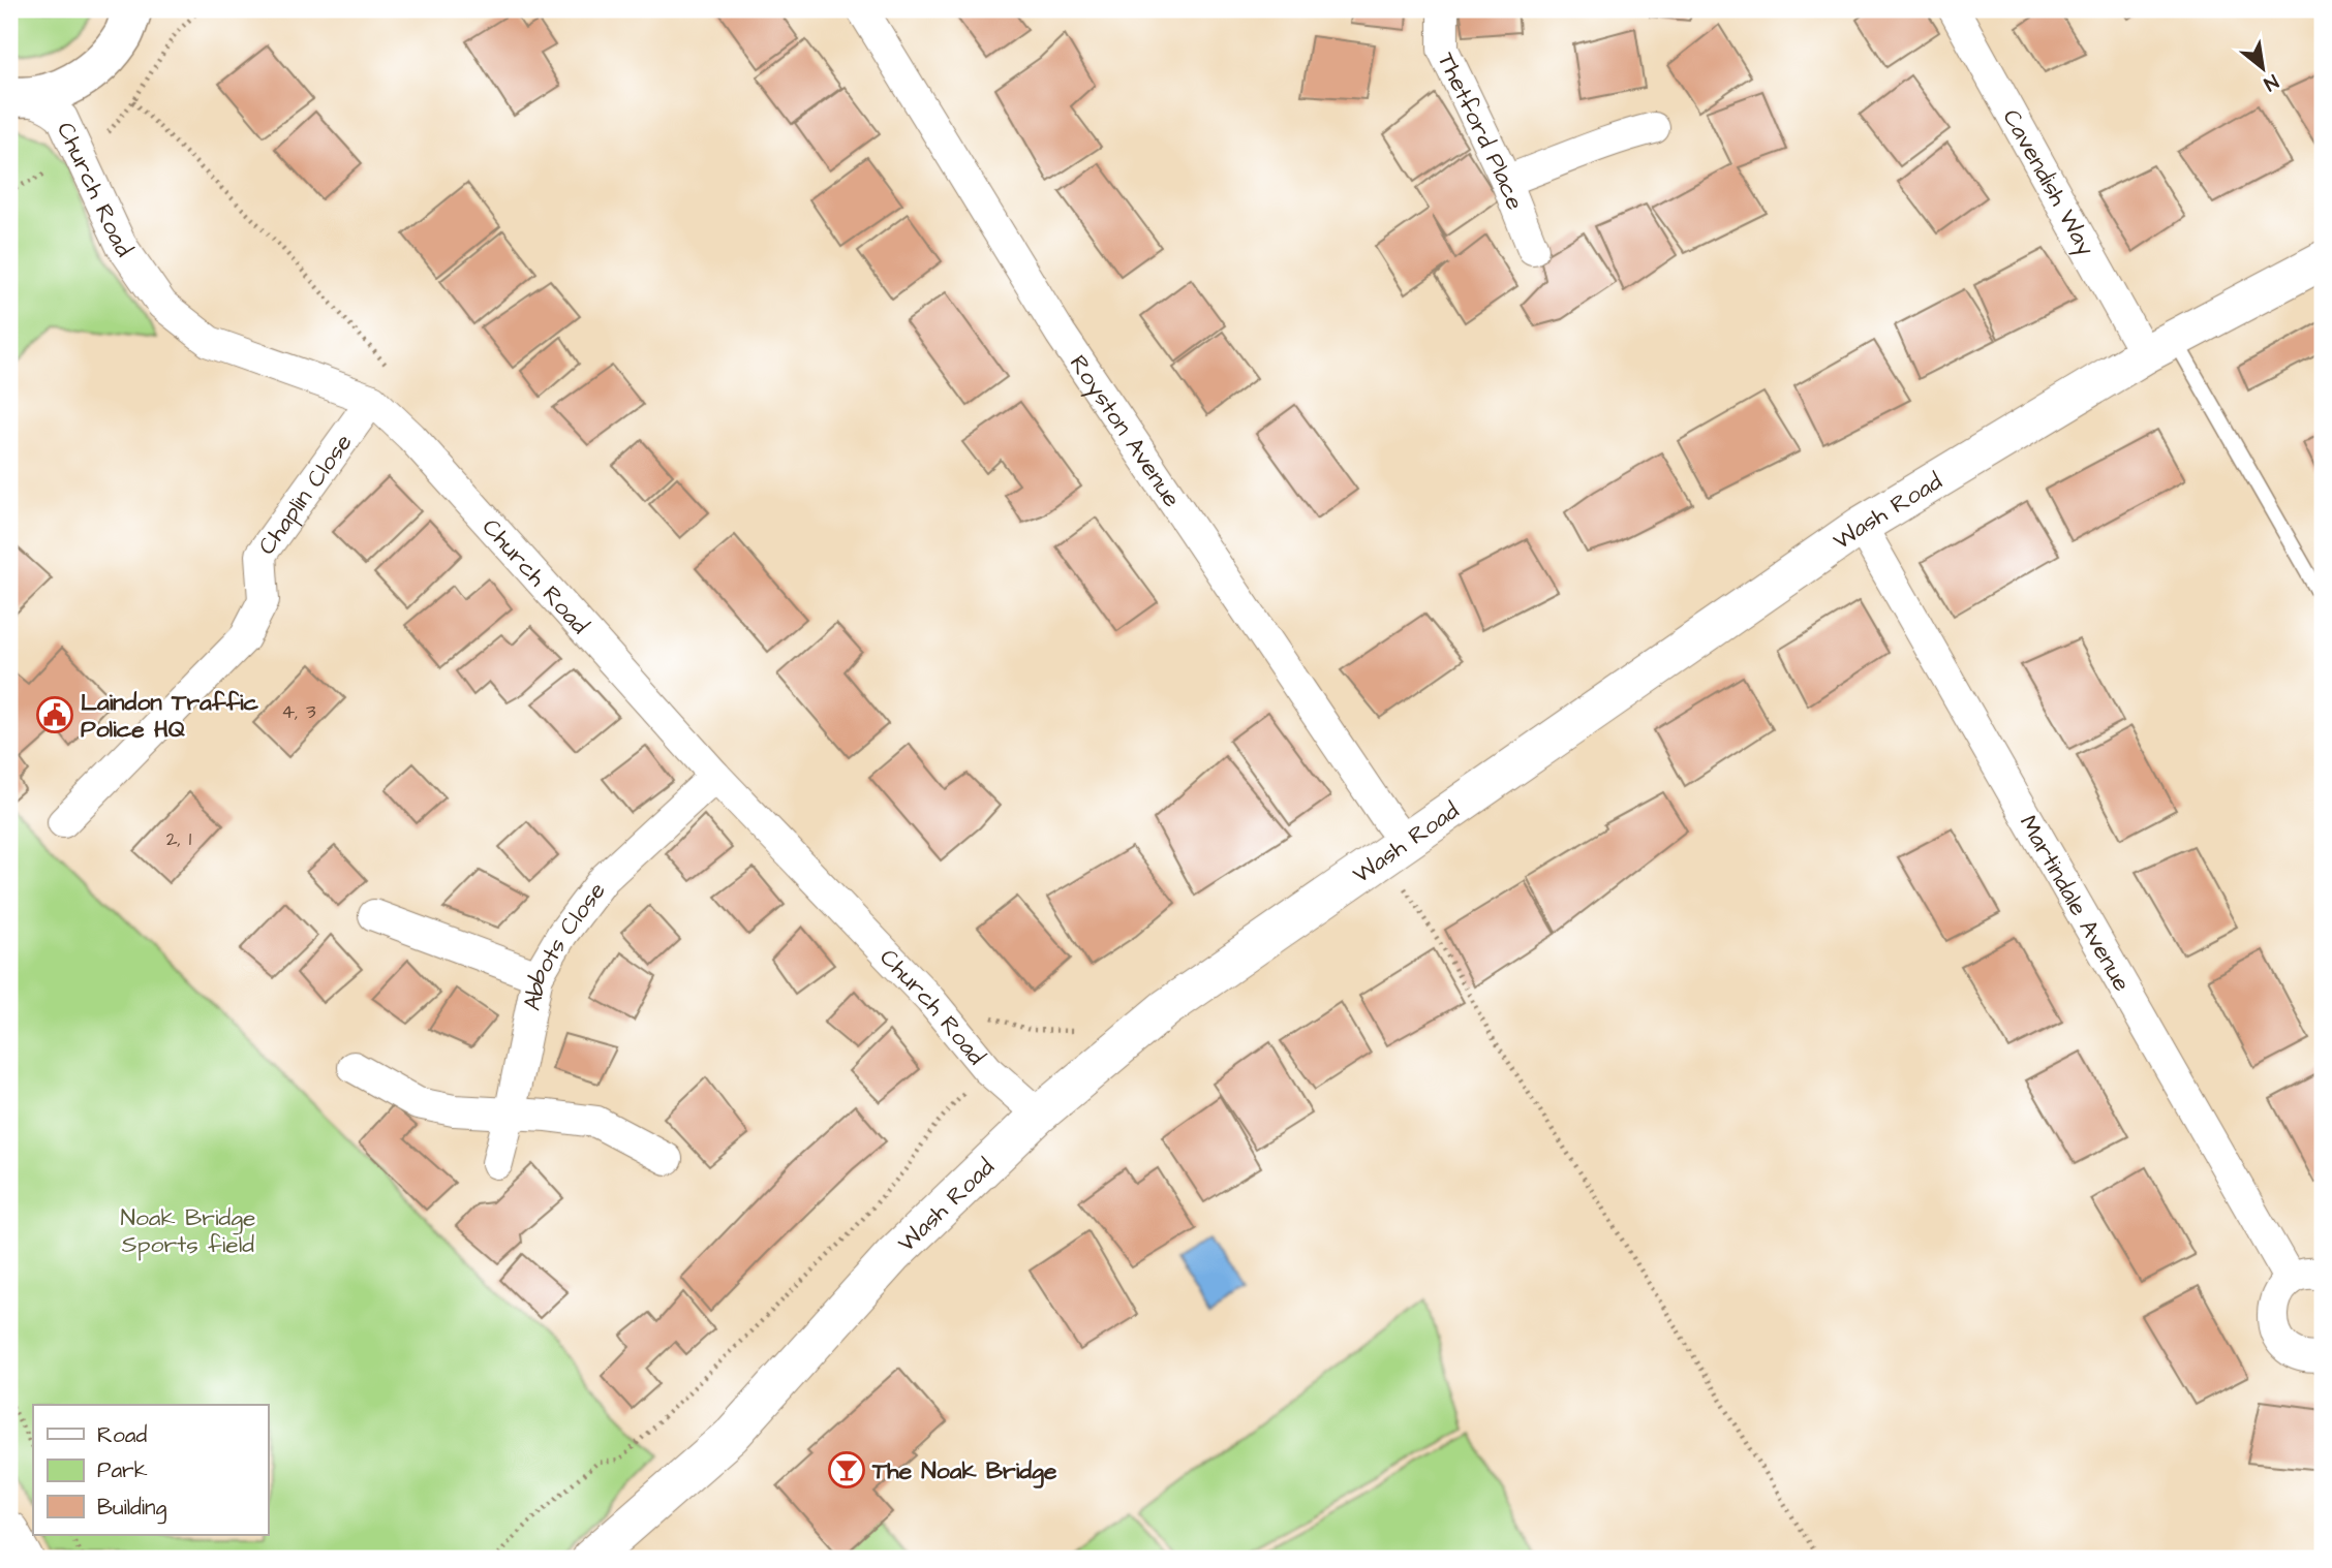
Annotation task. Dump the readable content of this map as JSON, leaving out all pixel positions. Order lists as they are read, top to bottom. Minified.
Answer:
{"streets":{"street":["Thetford Place","Cavendish Way","Church Road","Royston Avenue","Chaplin Close","Wash Road","Martindale Avenue","Abbots Close"]},"crossings":[["Cavendish Way","Wash Road"],["Church Road","Chaplin Close"],["Church Road","Wash Road"],["Church Road","Abbots Close"],["Royston Avenue","Wash Road"],["Wash Road","Martindale Avenue"]],"parks":["Noak Bridge Sports field"],"places":{"public building":["Laindon Traffic Police HQ"],"bar":["The Noak Bridge"]},"house_numbers":["4, 3","2, 1"],"legend":["Road","Park","Building"],"north":"bottom right"}
